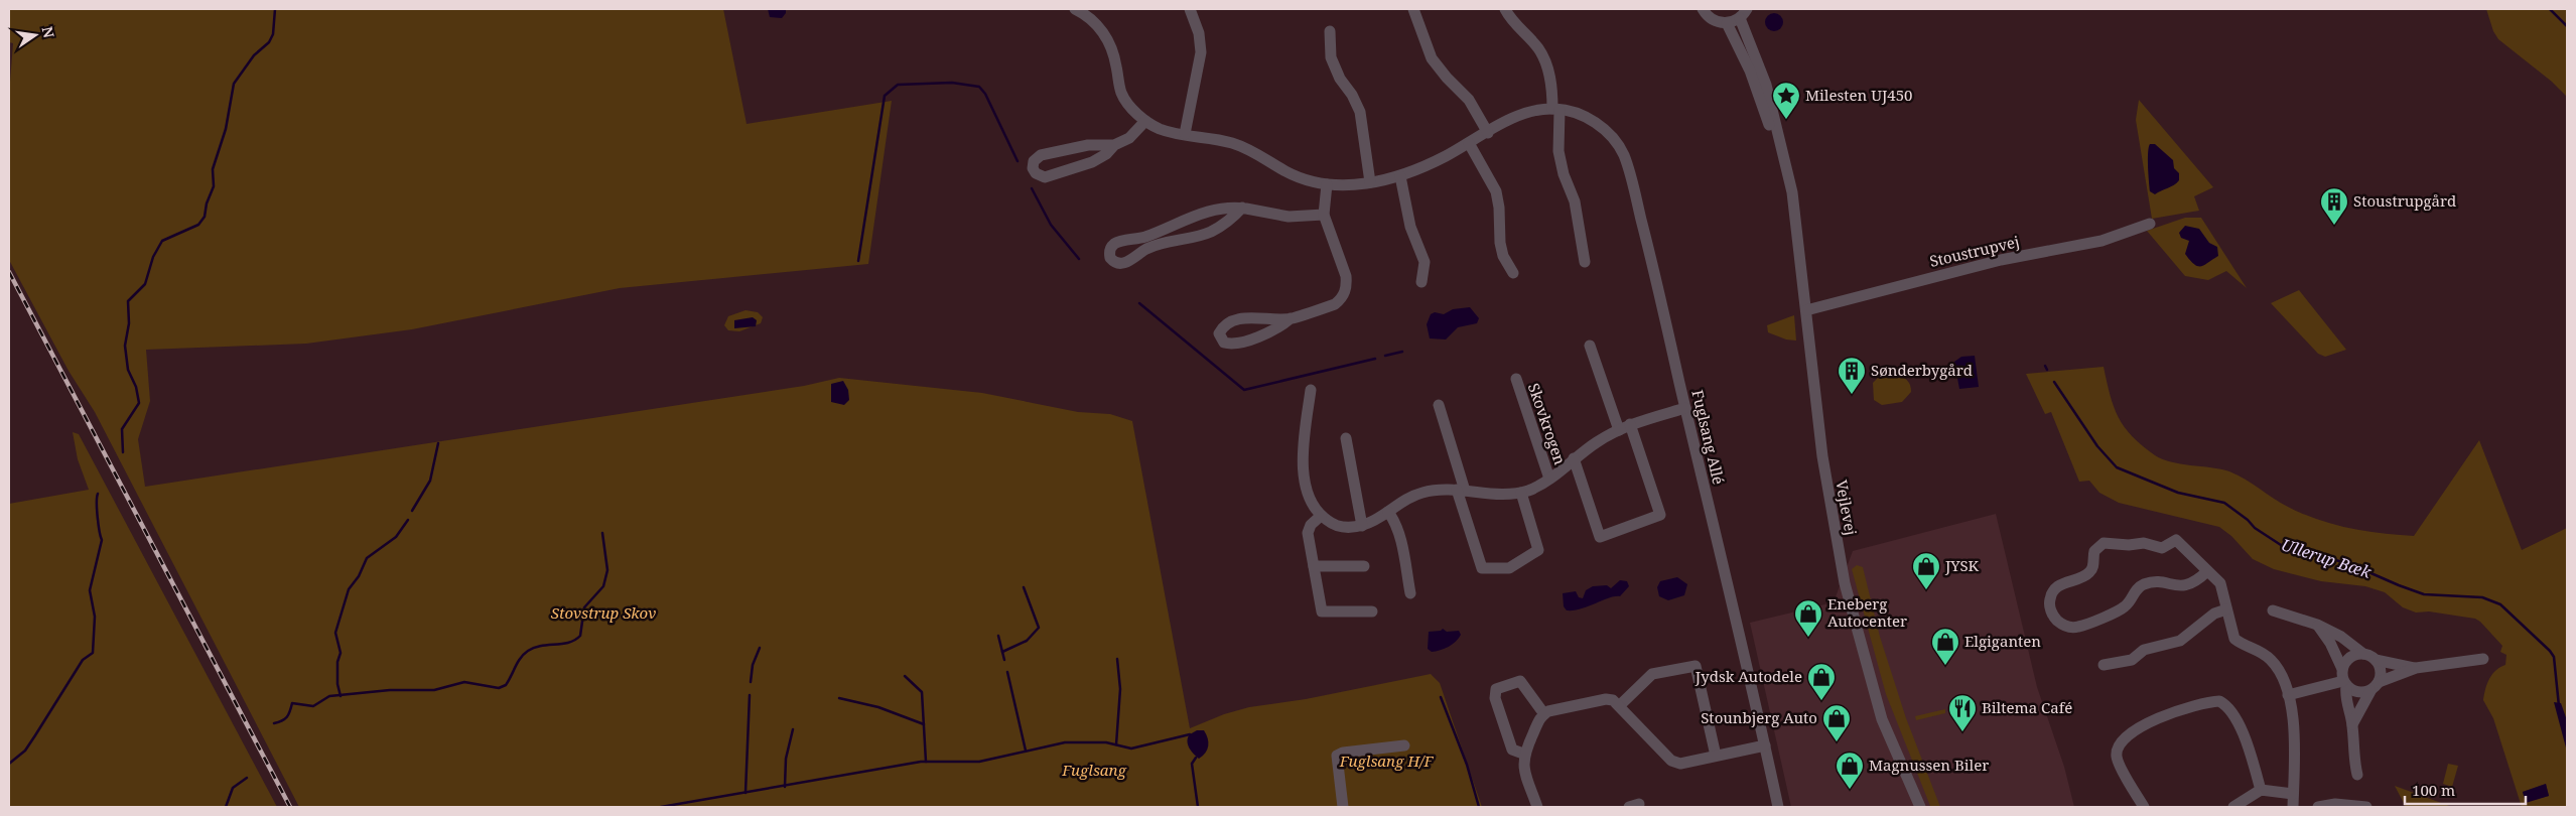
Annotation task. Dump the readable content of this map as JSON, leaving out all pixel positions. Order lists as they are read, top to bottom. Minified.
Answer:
{"streets":{"street":["Stoustrupvej","Skovkrogen","Fuglsang Allé","Vejlevej"]},"crossings":[["Stoustrupvej","Vejlevej"],["Skovkrogen","Fuglsang Allé"]],"water":["Ullerup Bæk"],"parks":["Stovstrup Skov","Fuglsang H/F","Fuglsang"],"places":{"place":["Milesten UJ450"],"building":["Stoustrupgård","Sønderbygård"],"shop":["JYSK","Eneberg Autocenter","Elgiganten","Jydsk Autodele","Stounbjerg Auto","Magnussen Biler"],"restaurant":["Biltema Café"]},"scale_bar":"100 m","north":"right"}
